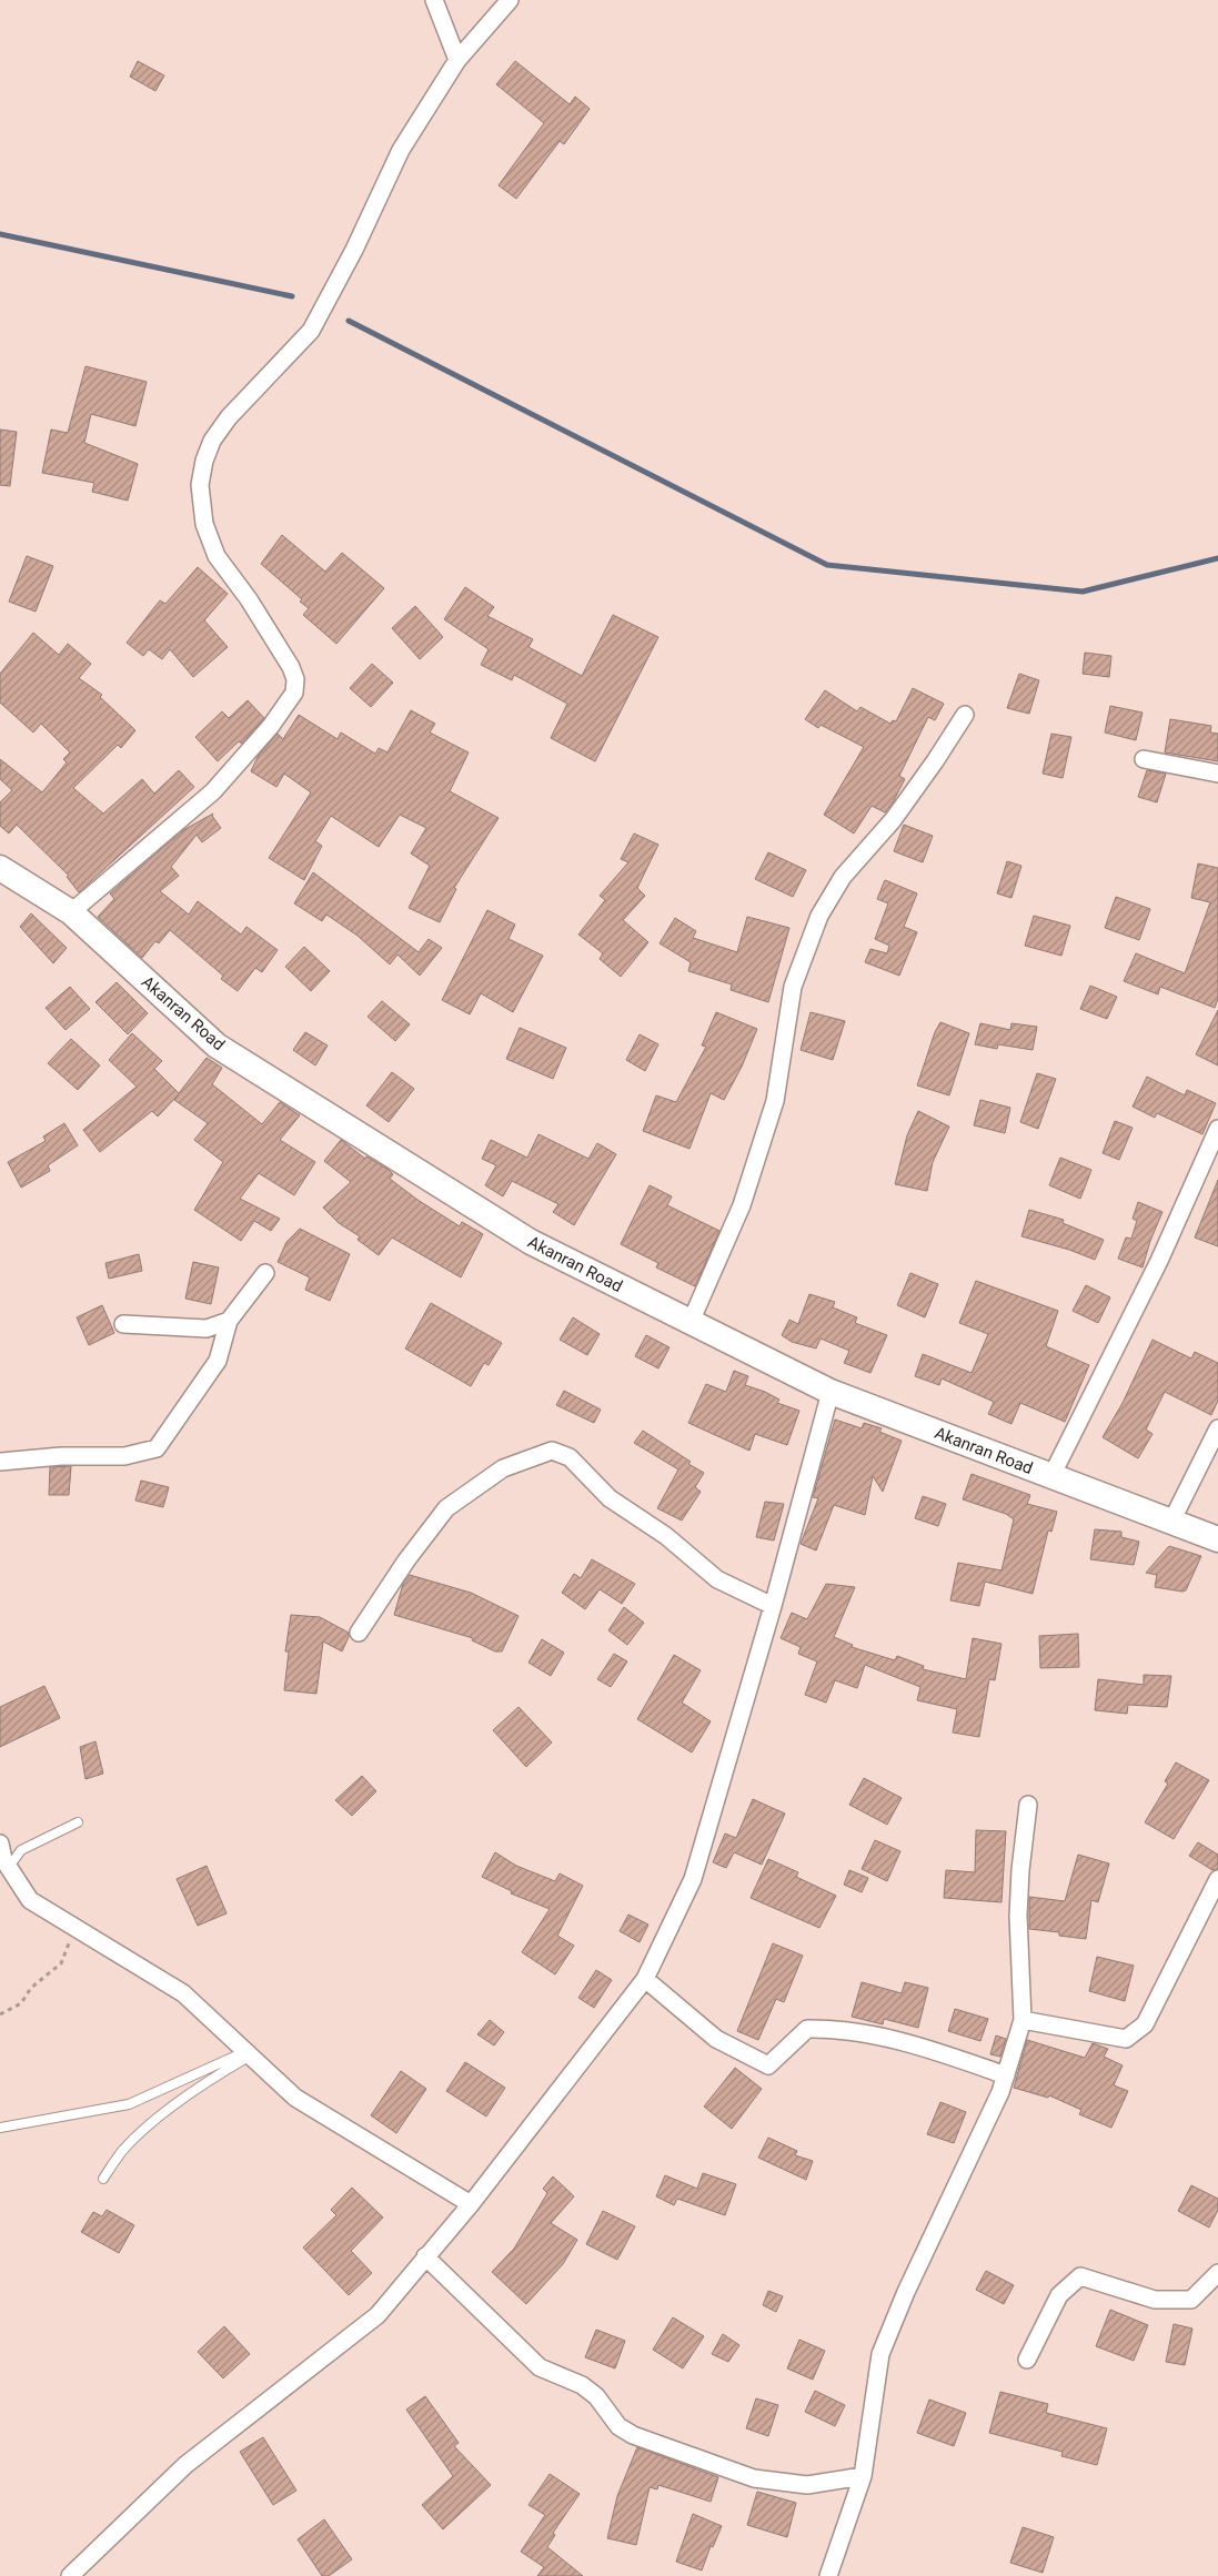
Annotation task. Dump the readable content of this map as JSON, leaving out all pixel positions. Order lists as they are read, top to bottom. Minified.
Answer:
{"streets":{"main road":["Akanran Road"]}}
